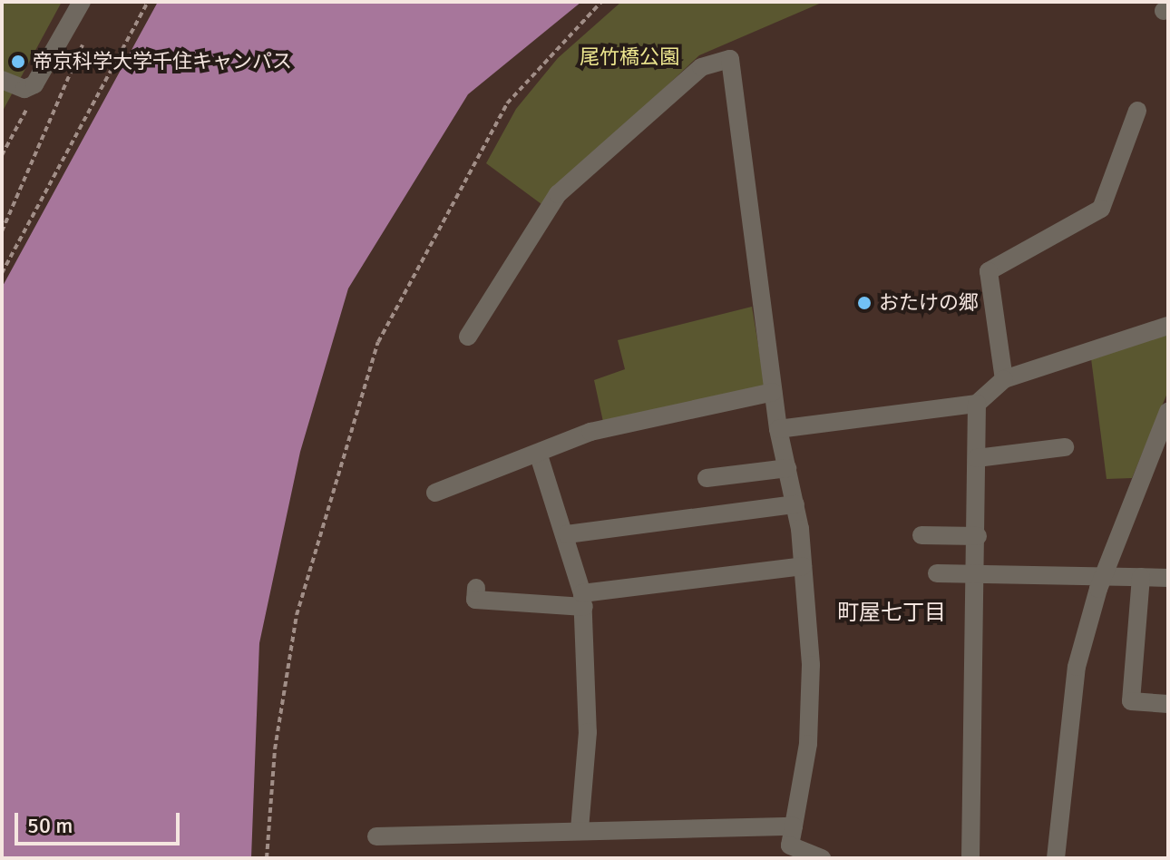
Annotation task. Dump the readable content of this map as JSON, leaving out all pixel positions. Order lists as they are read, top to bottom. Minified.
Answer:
{"districts":["町屋七丁目"],"parks":["尾竹橋公園"],"places":["帝京科学大学千住キャンパス","おたけの郷"],"scale_bar":"50 m"}
